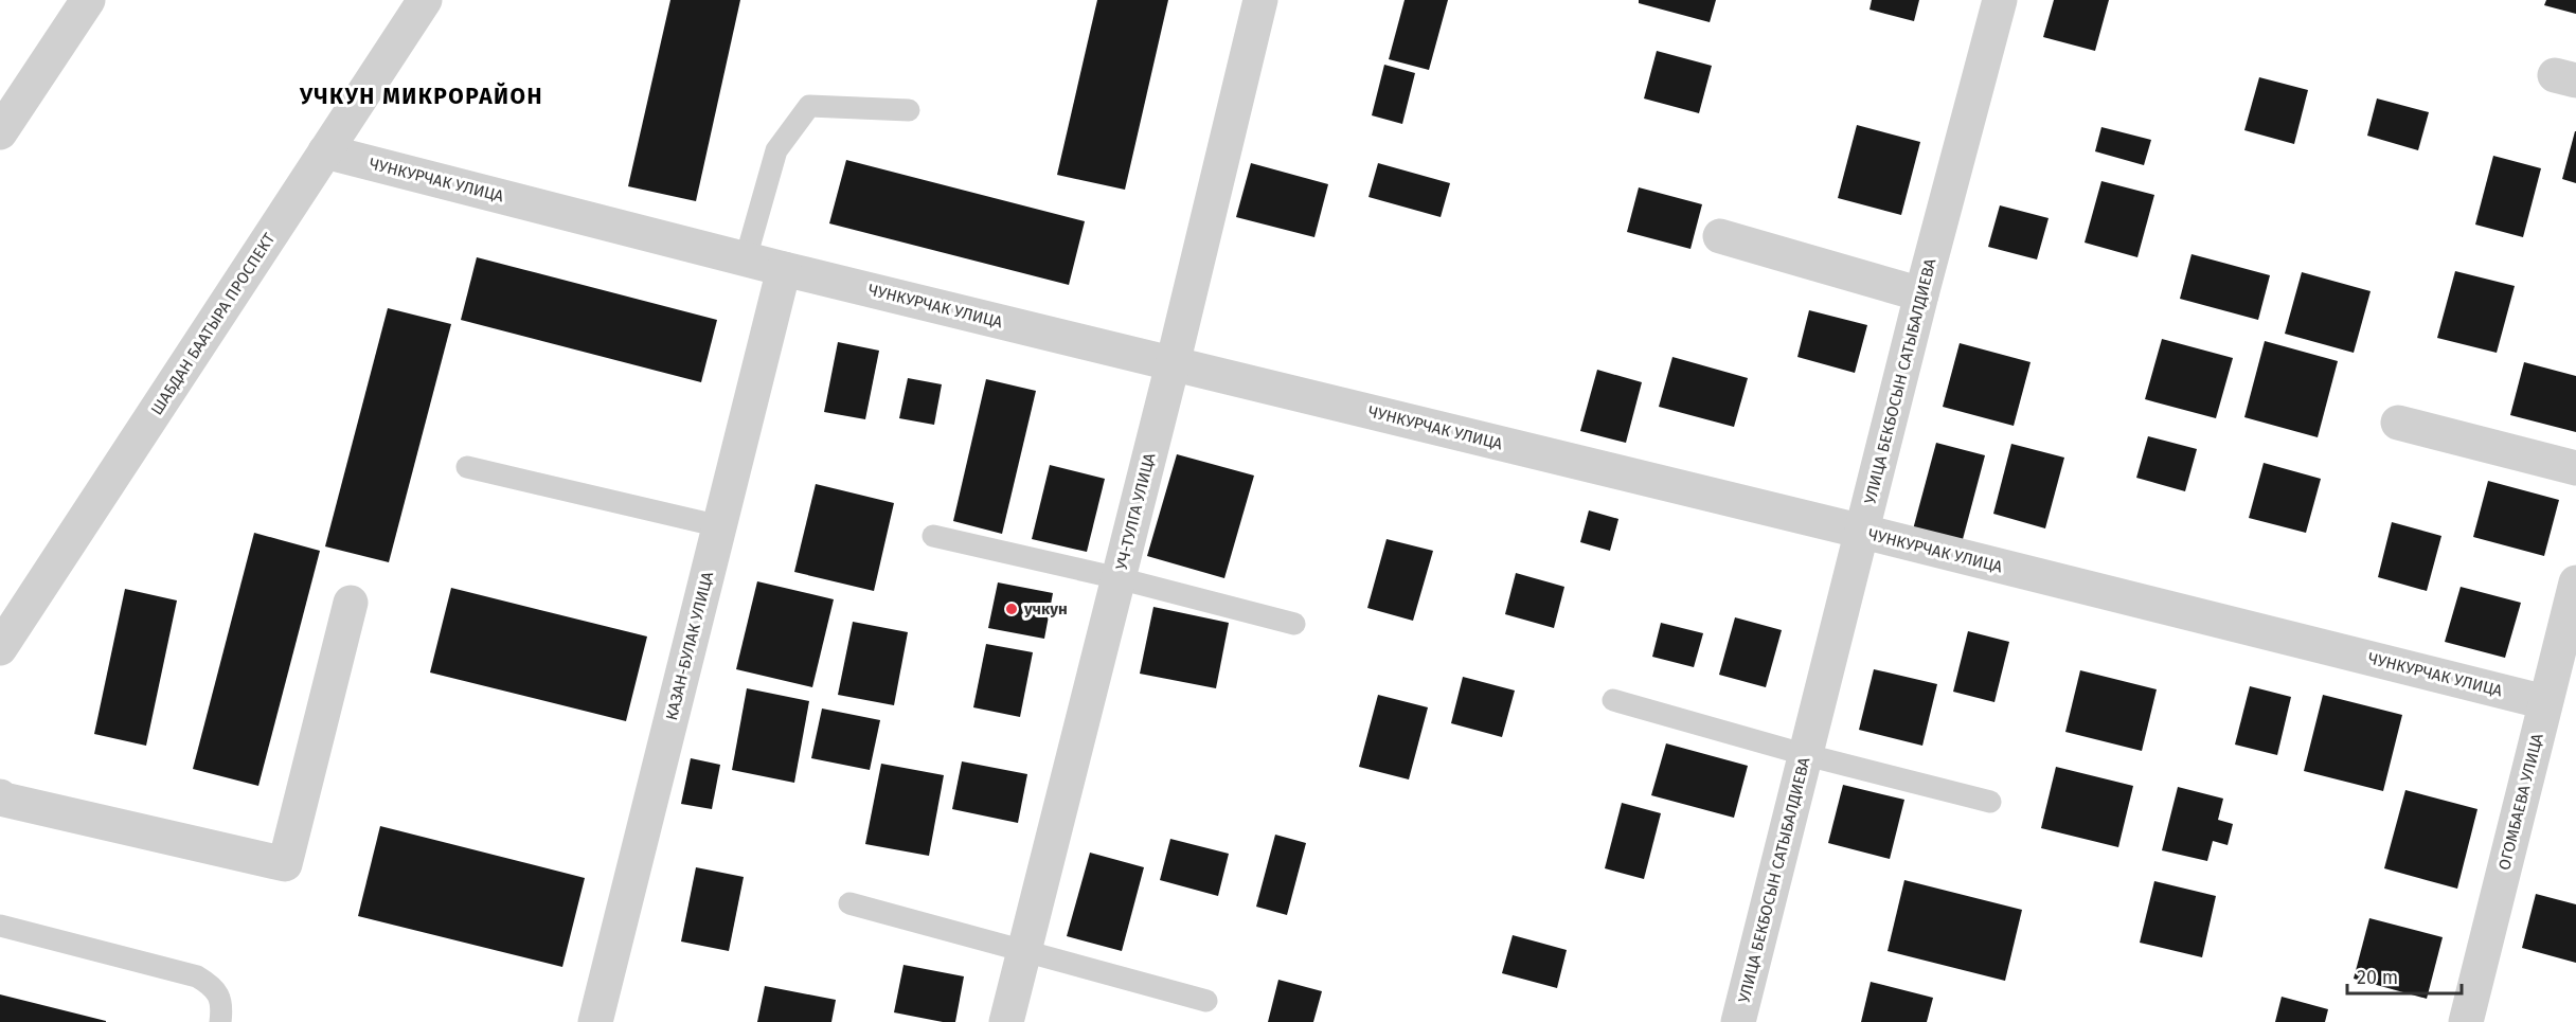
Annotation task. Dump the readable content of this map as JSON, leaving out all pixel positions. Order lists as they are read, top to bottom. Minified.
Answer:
{"streets":{"street":["ЧУНКУРЧАК УЛИЦА","ШАБДАН БААТЫРА ПРОСПЕКТ","УЛИЦА БЕКБОСЫН САТЫБАЛДИЕВА","УЧ-ТУЛГА УЛИЦА","КАЗАН-БУЛАК УЛИЦА","ОГОМБАЕВА УЛИЦА"]},"crossings":[["ЧУНКУРЧАК УЛИЦА","ШАБДАН БААТЫРА ПРОСПЕКТ"],["ЧУНКУРЧАК УЛИЦА","УЛИЦА БЕКБОСЫН САТЫБАЛДИЕВА"],["ЧУНКУРЧАК УЛИЦА","УЧ-ТУЛГА УЛИЦА"],["ЧУНКУРЧАК УЛИЦА","КАЗАН-БУЛАК УЛИЦА"],["ЧУНКУРЧАК УЛИЦА","ОГОМБАЕВА УЛИЦА"]],"districts":["УЧКУН МИКРОРАЙОН"],"places":["учкун"],"scale_bar":"20 m"}
